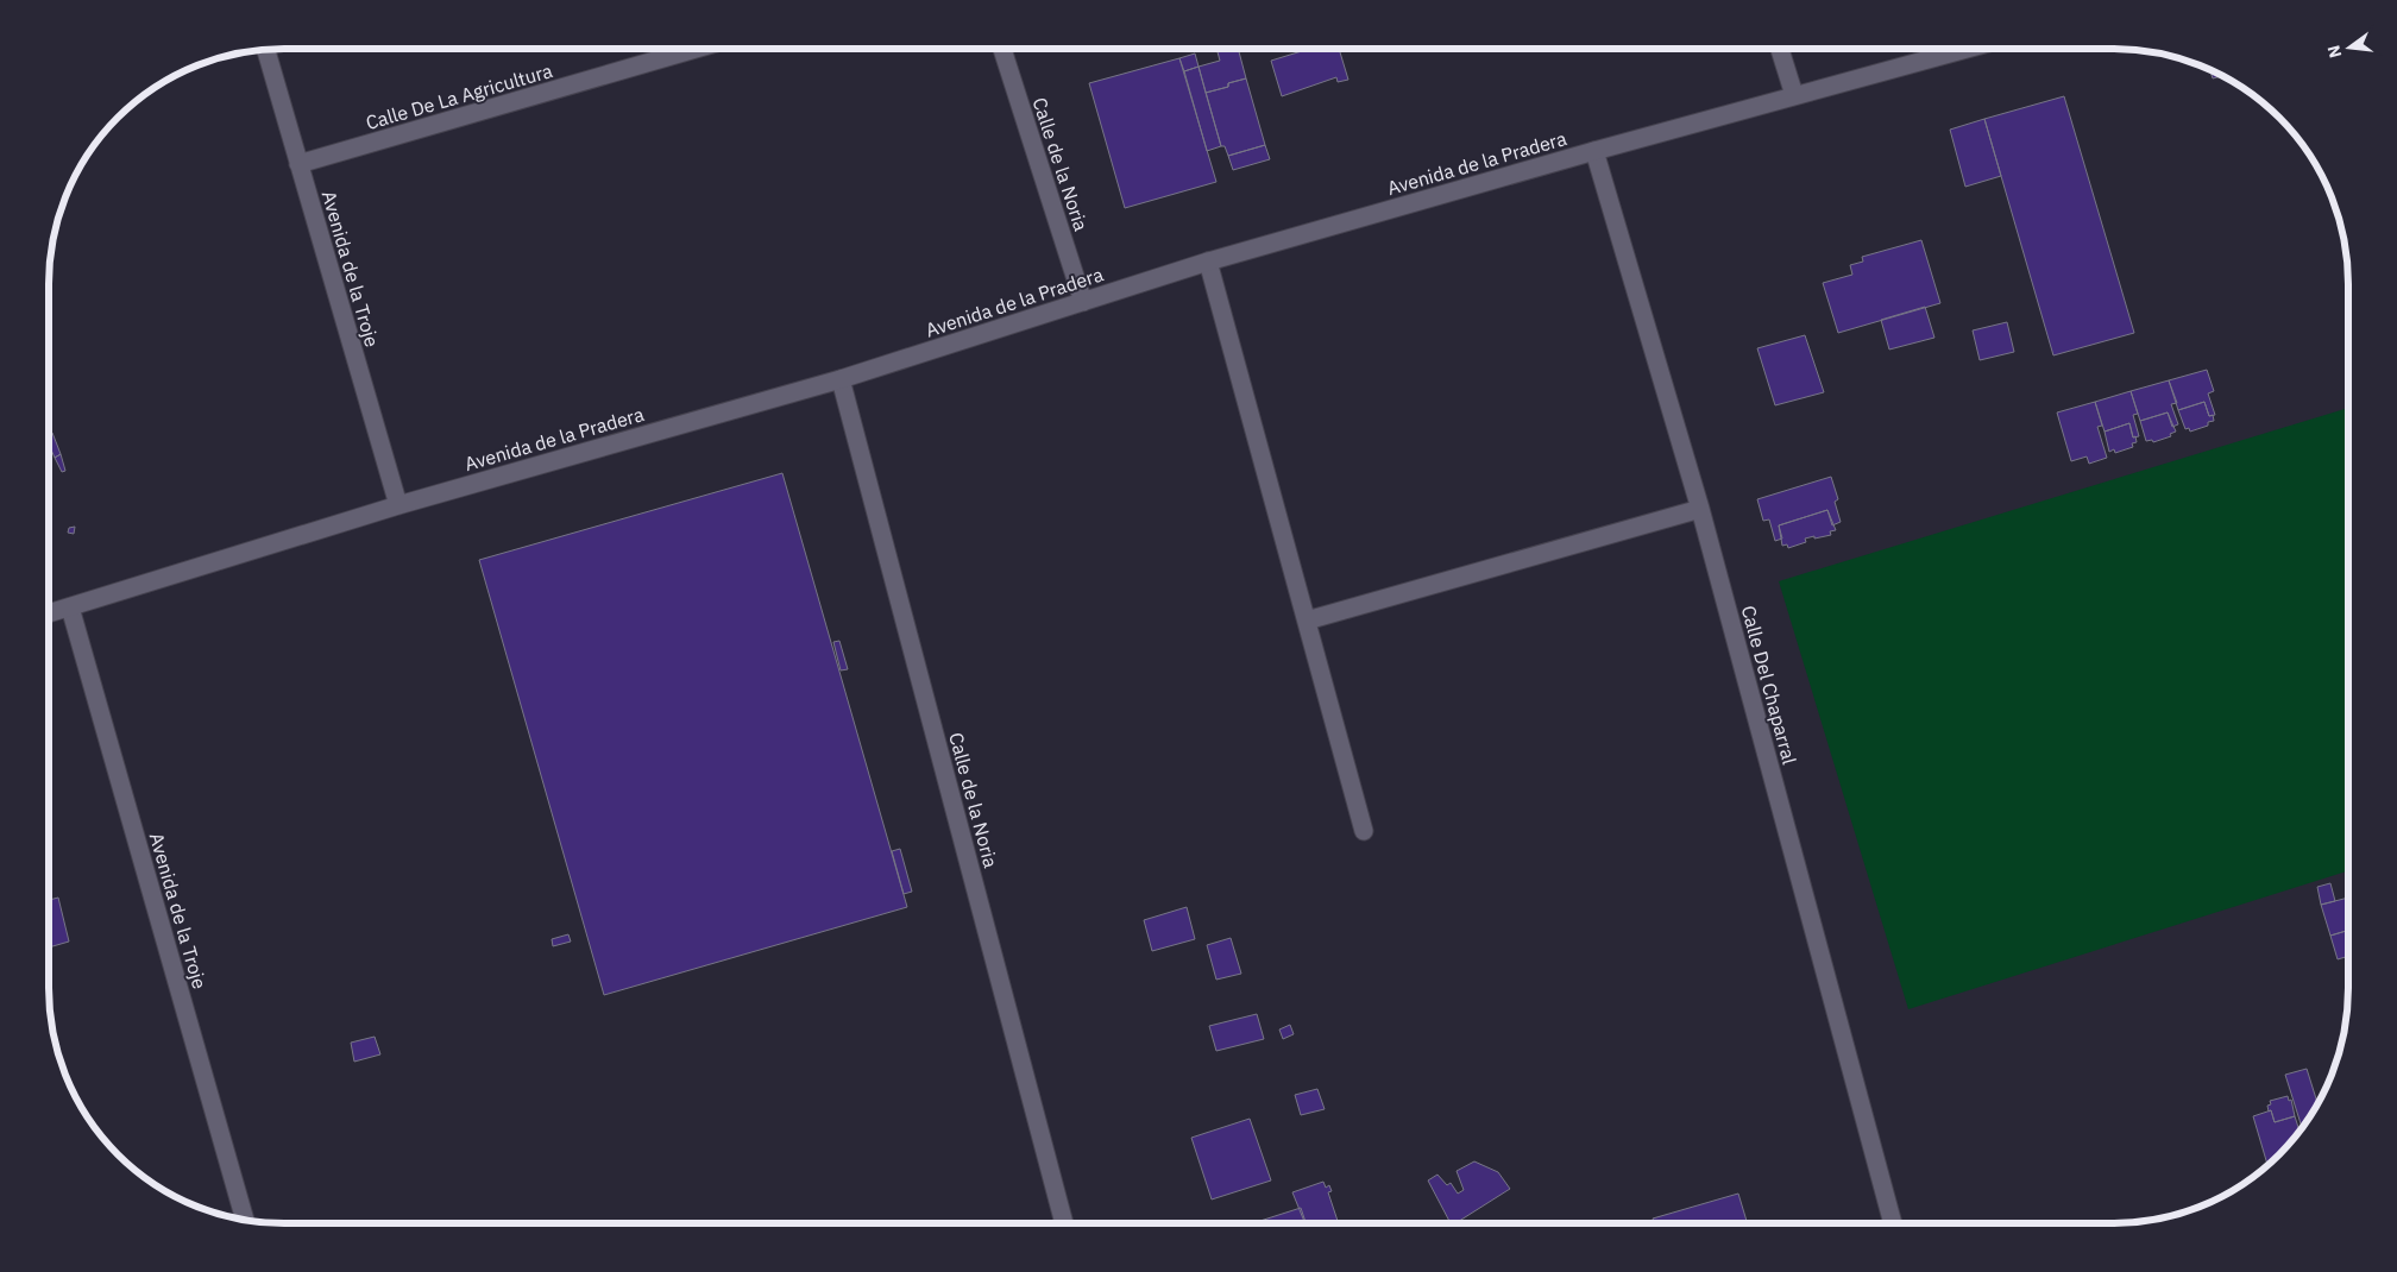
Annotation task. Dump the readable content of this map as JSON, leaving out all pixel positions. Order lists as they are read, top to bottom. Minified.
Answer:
{"streets":{"street":["Calle De La Agricultura","Avenida de la Pradera","Calle de la Noria","Avenida de la Troje","Calle Del Chaparral"]},"crossings":[["Calle De La Agricultura","Avenida de la Troje"],["Avenida de la Pradera","Calle de la Noria"],["Avenida de la Pradera","Avenida de la Troje"],["Avenida de la Pradera","Calle Del Chaparral"]],"north":"left"}
